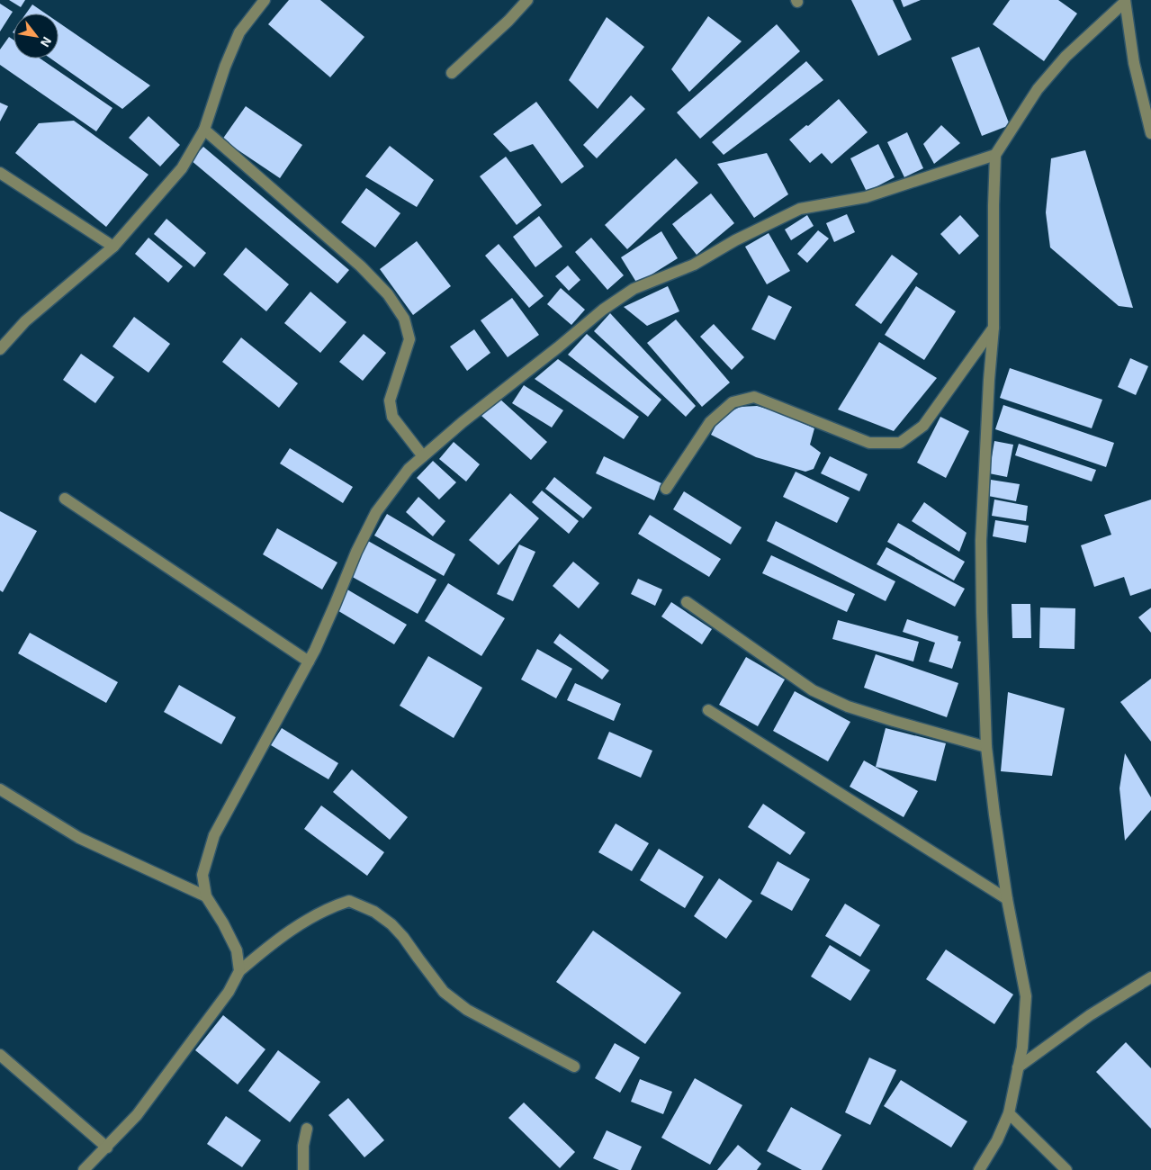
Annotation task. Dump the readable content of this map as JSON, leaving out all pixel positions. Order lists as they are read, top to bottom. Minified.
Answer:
{"north":"bottom right"}
